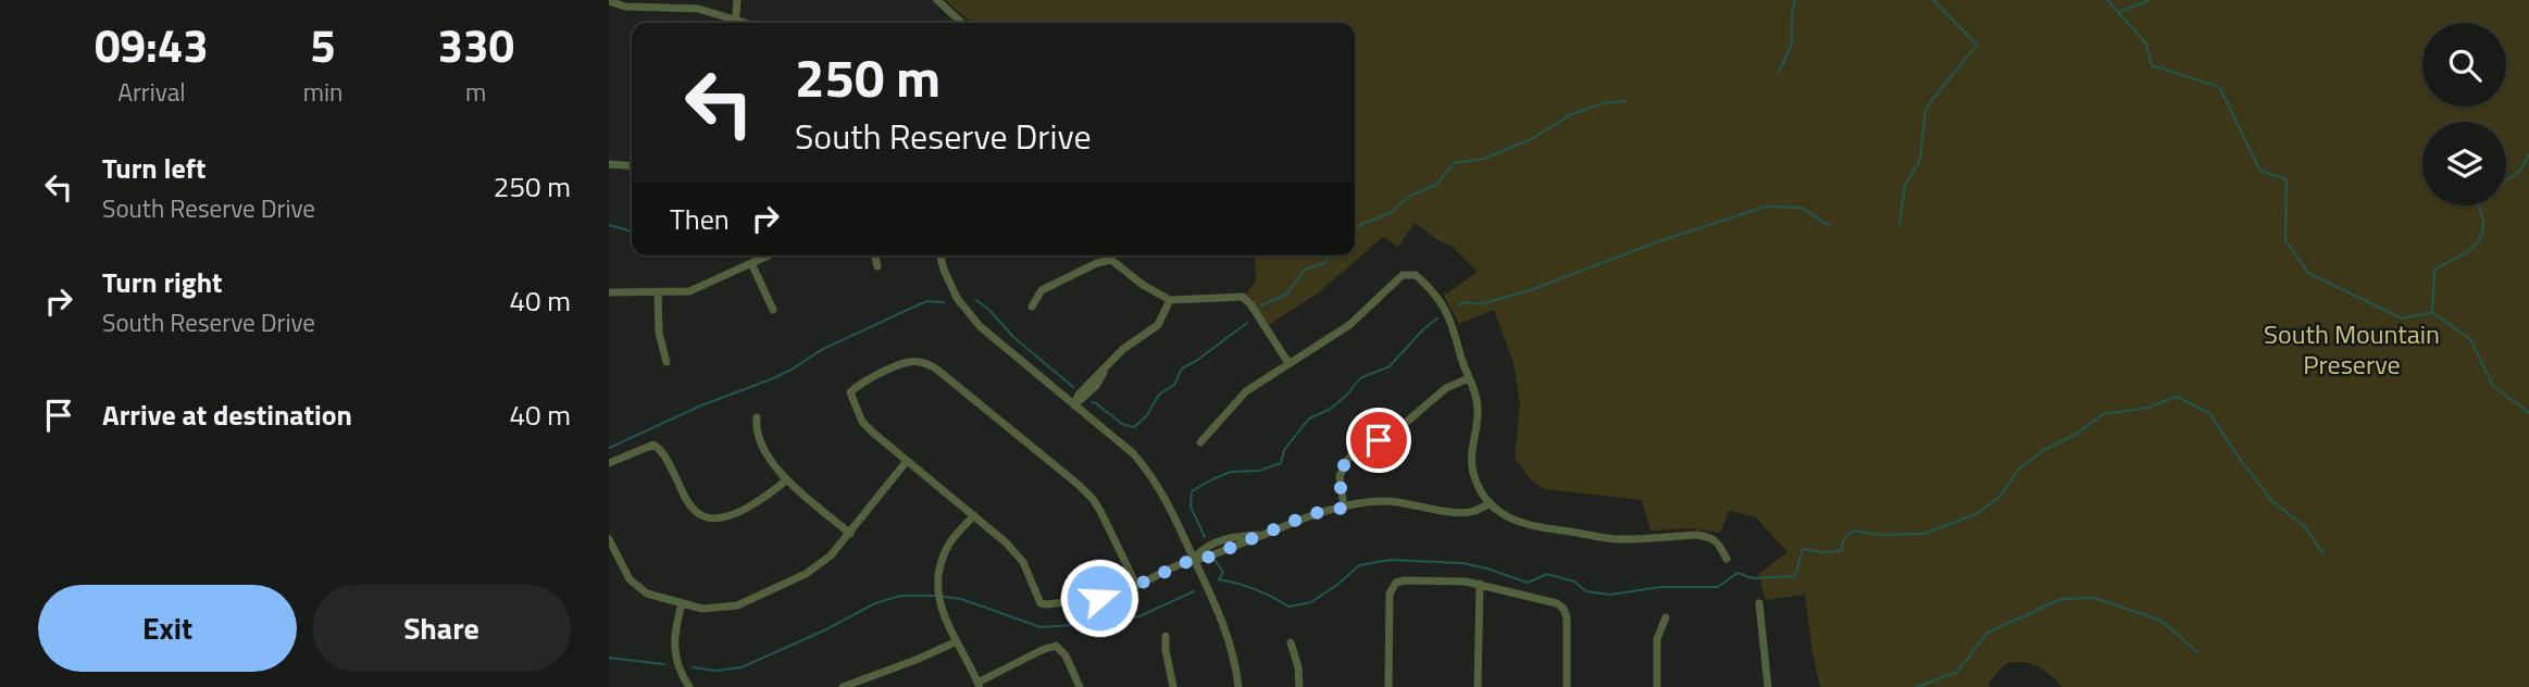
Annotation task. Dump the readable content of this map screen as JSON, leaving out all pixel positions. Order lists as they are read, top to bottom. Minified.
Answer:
{"parks":["South Mountain Preserve"],"page":{"eta":["09:43","Arrival","5","min","330","m"],"turn":["250 m","South Reserve Drive"],"list":[{"name":"Turn left","note":"South Reserve Drive","value":"250 m"},{"name":"Turn right","note":"South Reserve Drive","value":"40 m"},{"name":"Arrive at destination","value":"40 m"}],"then":"Then","buttons":["Exit","Share"]}}
